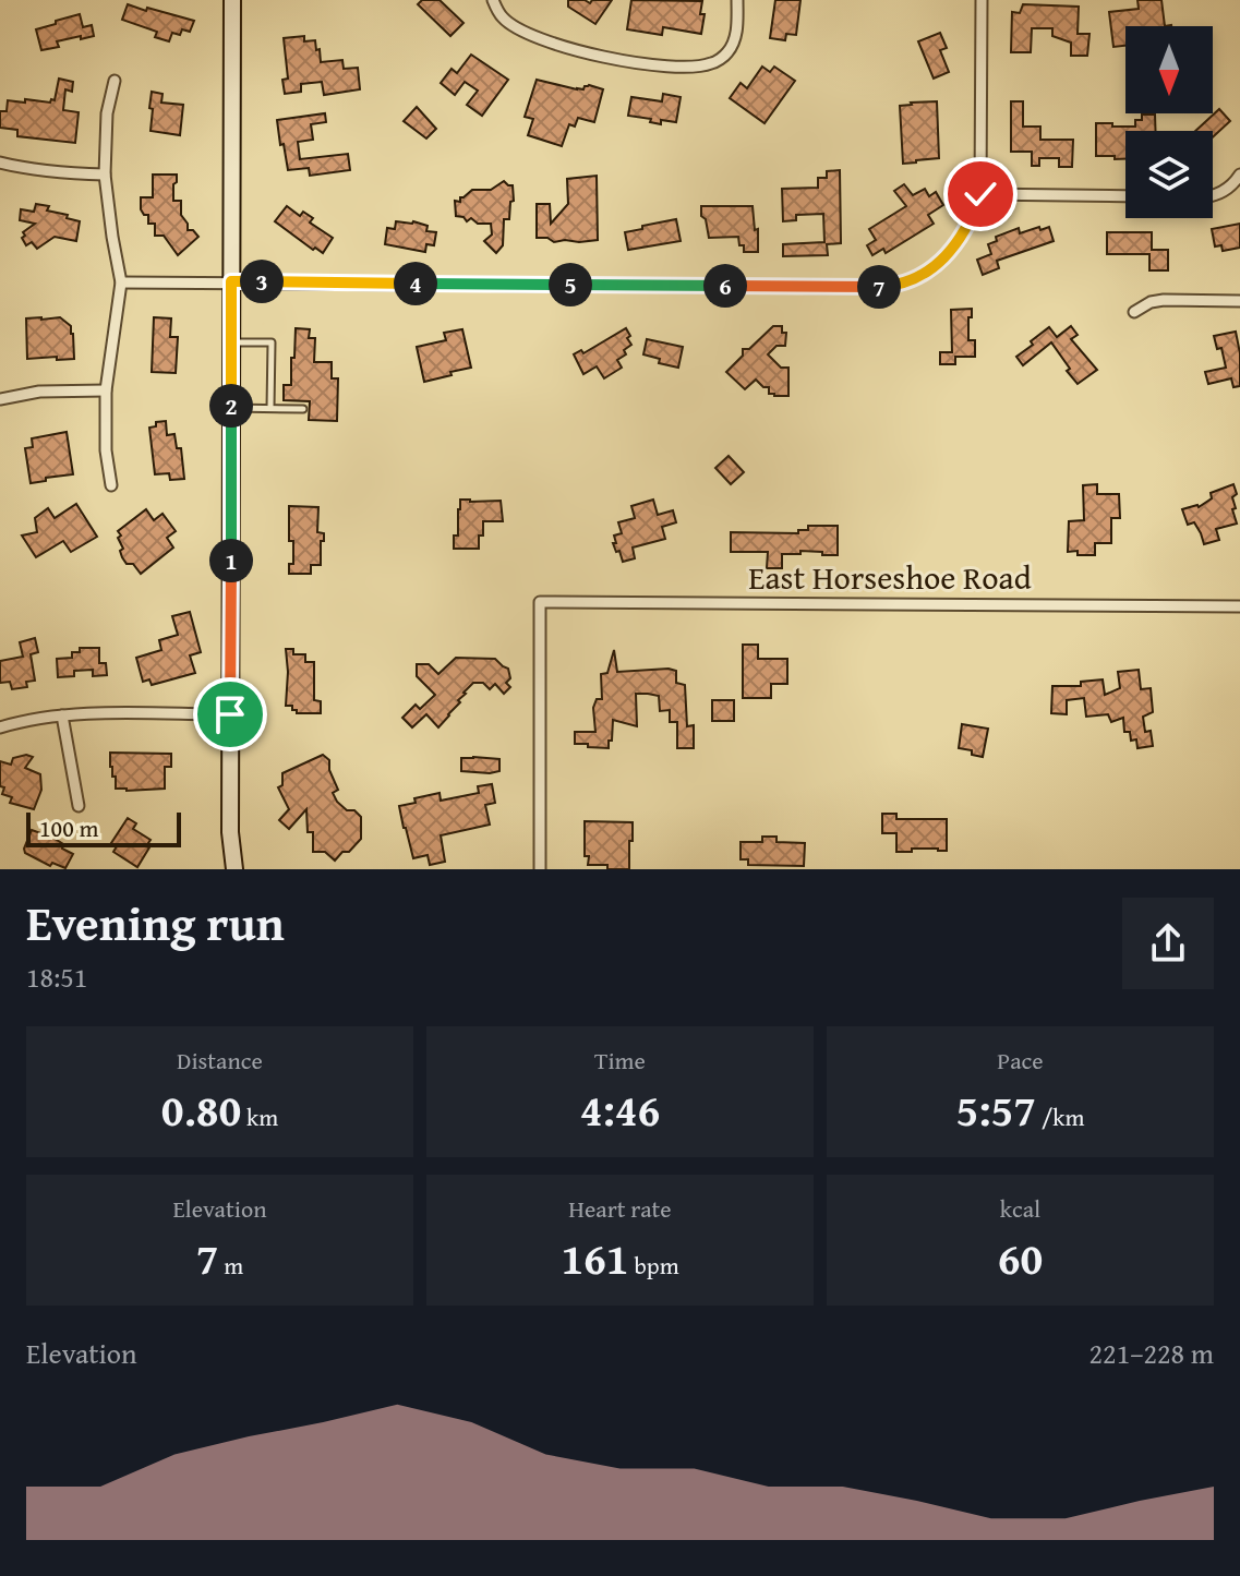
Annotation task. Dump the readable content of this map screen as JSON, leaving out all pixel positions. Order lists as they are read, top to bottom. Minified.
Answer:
{"streets":{"street":["East Horseshoe Road"]},"scale_bar":"100 m","north":"bottom","page":{"pins":["3","4","5","6","7","2","1"],"scale":"100 m","heading":["Evening run","18:51"],"stats":[["Distance","0.80 km"],["Time","4:46"],["Pace","5:57 /km"],["Elevation","7 m"],["Heart rate","161 bpm"],["kcal","60"]],"chart":["Elevation","221–228 m"]}}
